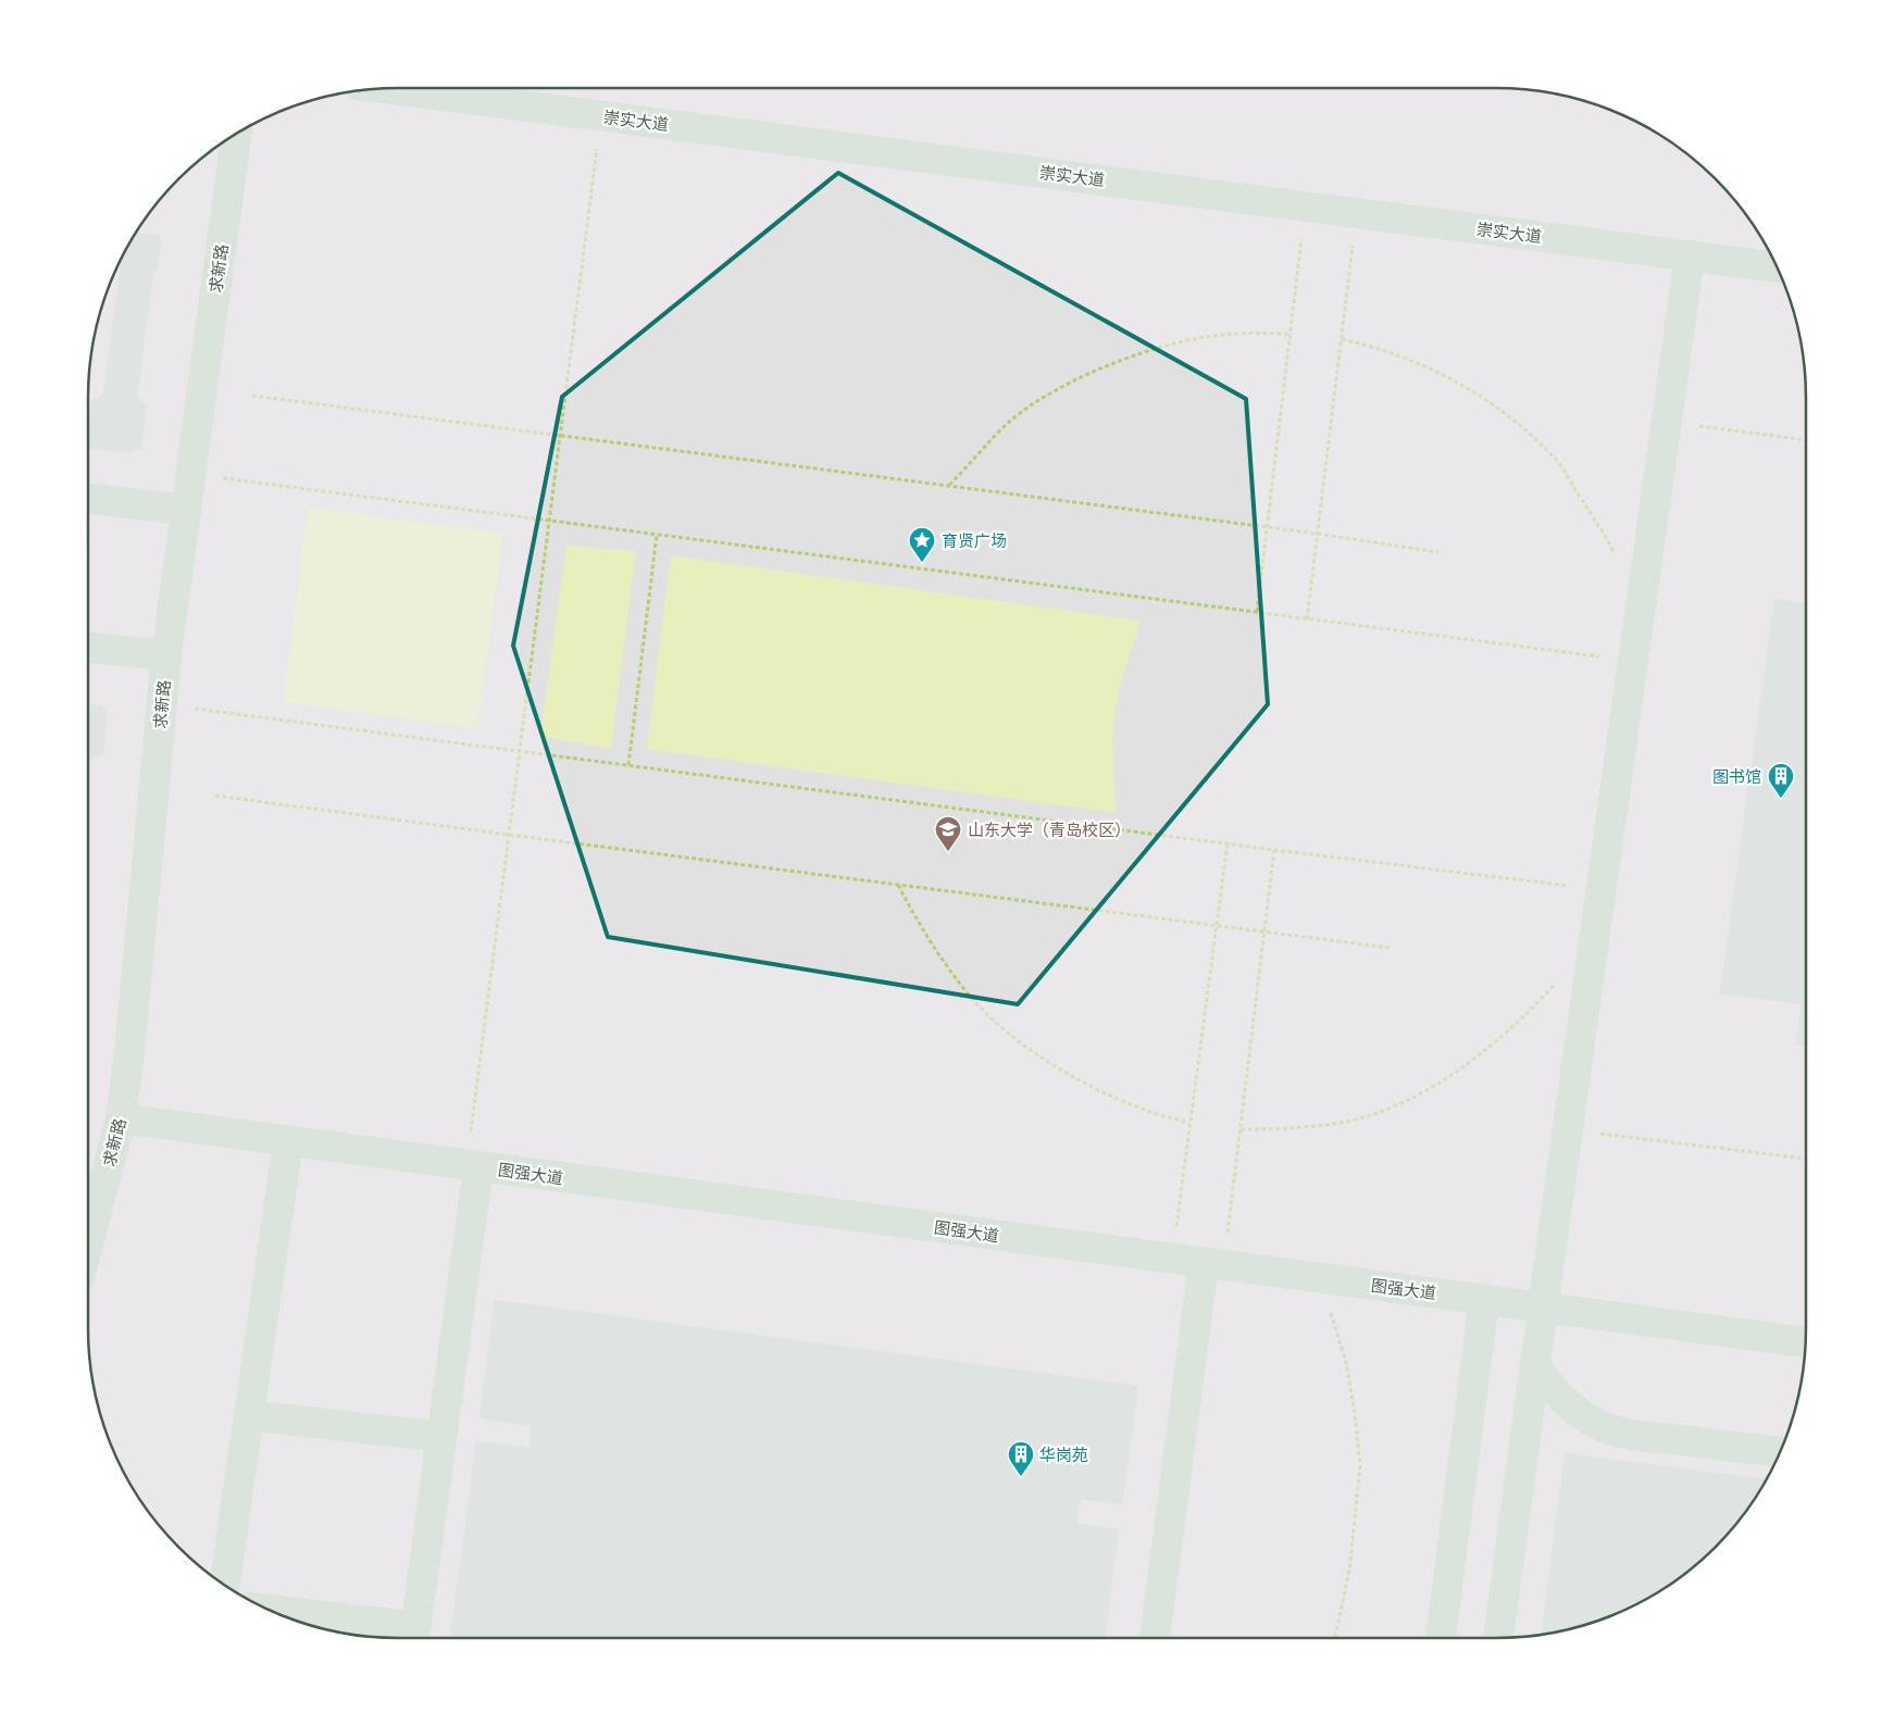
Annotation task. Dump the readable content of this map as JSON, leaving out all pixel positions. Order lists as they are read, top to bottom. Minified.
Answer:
{"streets":{"lane":["崇实大道","求新路","图强大道"]},"crossings":[["求新路","图强大道"]],"places":{"place":["育贤广场"],"building":["图书馆","华岗苑"],"school or university":["山东大学（青岛校区）"]}}
